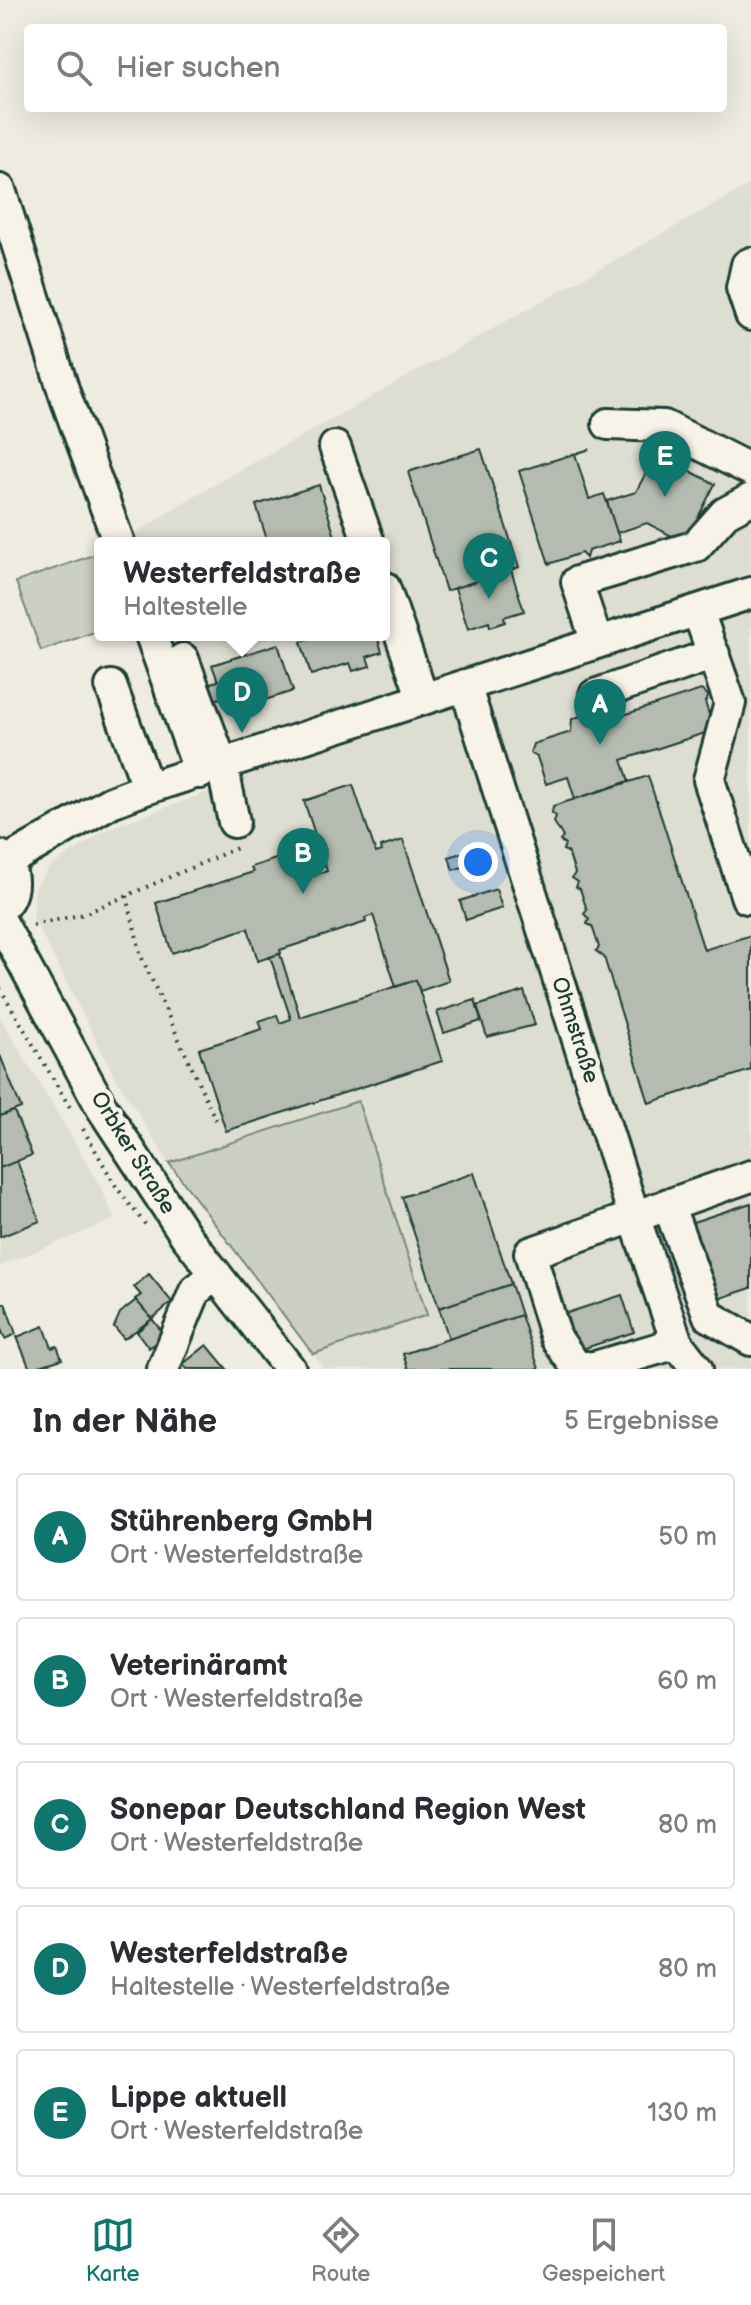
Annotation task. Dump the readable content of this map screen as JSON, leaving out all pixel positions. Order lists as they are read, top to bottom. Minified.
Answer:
{"streets":{"street":["Ohmstraße","Orbker Straße"]},"page":{"search":"Hier suchen","pins":["E","C","D","A","B"],"popup":["Westerfeldstraße","Haltestelle"],"heading":["In der Nähe","5 Ergebnisse"],"list":[{"mark":"A","name":"Stührenberg GmbH","note":"Ort · Westerfeldstraße","value":"50 m"},{"mark":"B","name":"Veterinäramt","note":"Ort · Westerfeldstraße","value":"60 m"},{"mark":"C","name":"Sonepar Deutschland Region West","note":"Ort · Westerfeldstraße","value":"80 m"},{"mark":"D","name":"Westerfeldstraße","note":"Haltestelle · Westerfeldstraße","value":"80 m"},{"mark":"E","name":"Lippe aktuell","note":"Ort · Westerfeldstraße","value":"130 m"}],"nav":["Karte","Route","Gespeichert"]}}
